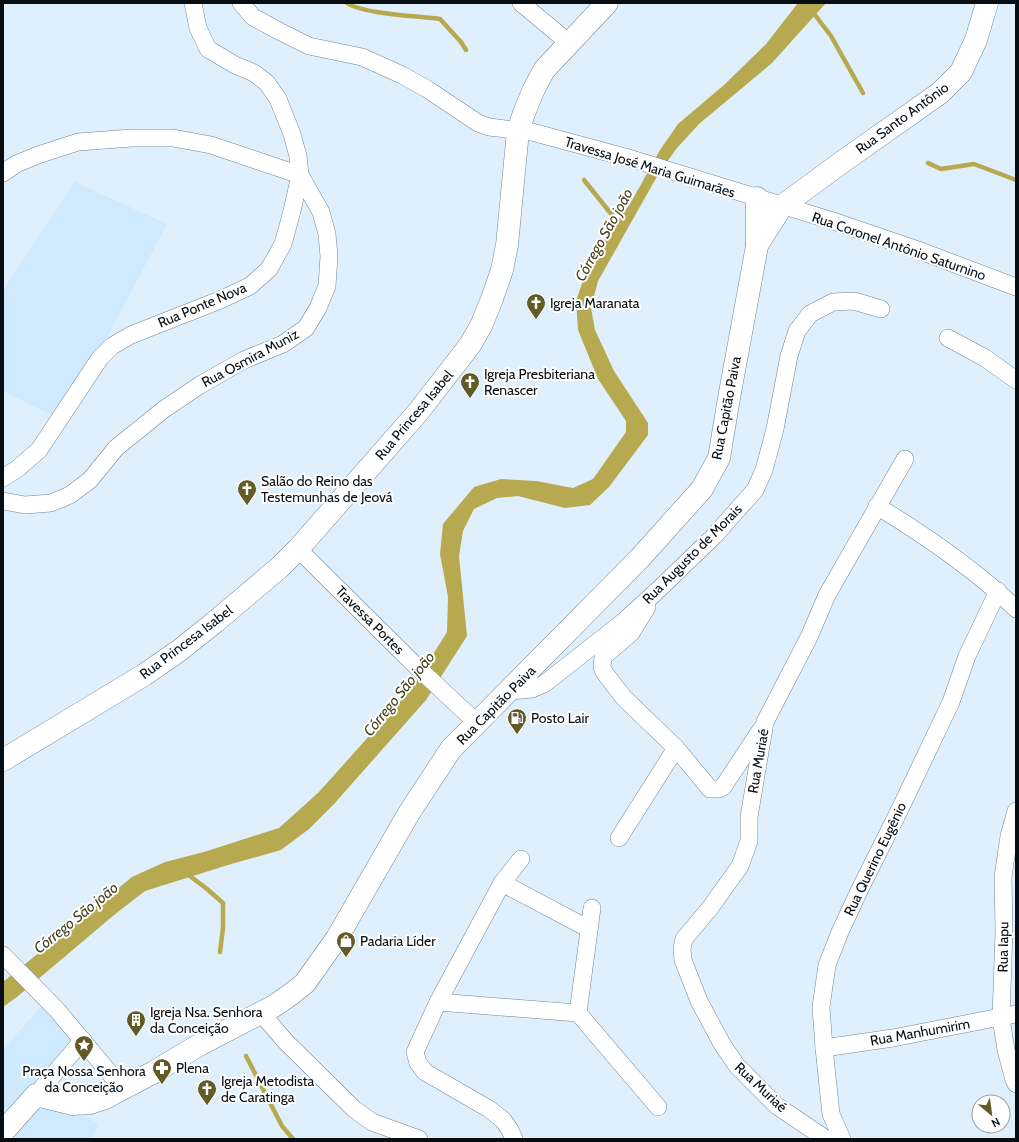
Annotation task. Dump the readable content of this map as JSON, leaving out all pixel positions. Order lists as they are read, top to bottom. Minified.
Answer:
{"streets":{"main road":["Rua Santo Antônio","Rua Capitão Paiva","Rua Princesa Isabel"],"street":["Travessa José Maria Guimarães","Rua Coronel Antônio Saturnino","Rua Ponte Nova","Rua Osmira Muniz","Rua Augusto de Morais","Travessa Portes","Rua Muriaé","Rua Querino Eugênio","Rua Iapu","Rua Manhumirim"]},"crossings":[["Rua Santo Antônio","Travessa José Maria Guimarães"],["Rua Santo Antônio","Rua Coronel Antônio Saturnino"],["Travessa José Maria Guimarães","Rua Coronel Antônio Saturnino"],["Travessa José Maria Guimarães","Rua Princesa Isabel"],["Rua Ponte Nova","Rua Osmira Muniz"],["Rua Capitão Paiva","Rua Augusto de Morais"],["Rua Capitão Paiva","Travessa Portes"],["Rua Princesa Isabel","Travessa Portes"],["Rua Querino Eugênio","Rua Manhumirim"],["Rua Iapu","Rua Manhumirim"]],"water":["Córrego São joão"],"places":{"church":["Igreja Maranata","Igreja Presbiteriana Renascer","Salão do Reino das Testemunhas de Jeová","Igreja Metodista de Caratinga"],"fuel station":["Posto Lair"],"shop":["Padaria Líder"],"building":["Igreja Nsa. Senhora da Conceição"],"place":["Praça Nossa Senhora da Conceição"],"pharmacy":["Plena"]},"north":"bottom right"}
